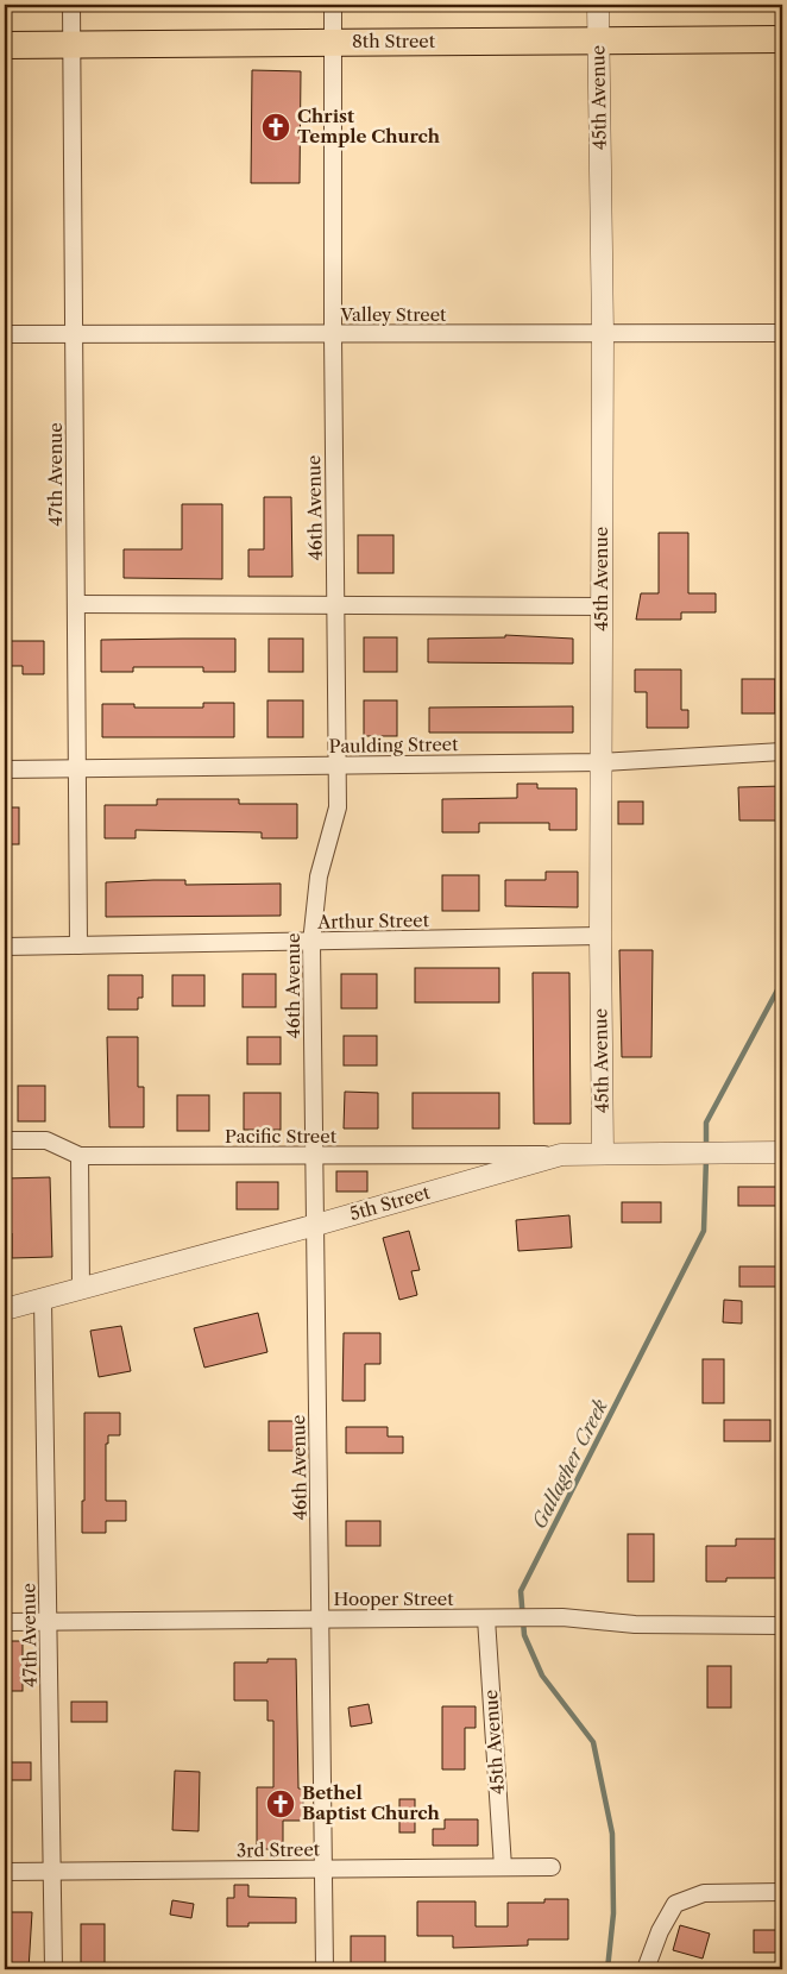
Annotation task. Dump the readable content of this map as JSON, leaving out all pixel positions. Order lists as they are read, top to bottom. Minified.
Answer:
{"streets":{"main road":["8th Street"],"street":["45th Avenue","Valley Street","47th Avenue","46th Avenue","Paulding Street","Arthur Street","Pacific Street","5th Street","Hooper Street","3rd Street"]},"crossings":[["8th Street","45th Avenue"],["8th Street","47th Avenue"],["8th Street","46th Avenue"],["45th Avenue","Valley Street"],["45th Avenue","Paulding Street"],["45th Avenue","Arthur Street"],["45th Avenue","5th Street"],["45th Avenue","Hooper Street"],["45th Avenue","3rd Street"],["Valley Street","47th Avenue"],["Valley Street","46th Avenue"],["47th Avenue","Paulding Street"],["47th Avenue","Arthur Street"],["47th Avenue","5th Street"],["47th Avenue","Hooper Street"],["47th Avenue","3rd Street"],["46th Avenue","Paulding Street"],["46th Avenue","Arthur Street"],["46th Avenue","Pacific Street"],["46th Avenue","5th Street"],["46th Avenue","Hooper Street"],["46th Avenue","3rd Street"],["Pacific Street","5th Street"]],"water":["Gallagher Creek"],"places":{"church":["Christ Temple Church","Bethel Baptist Church"]}}
